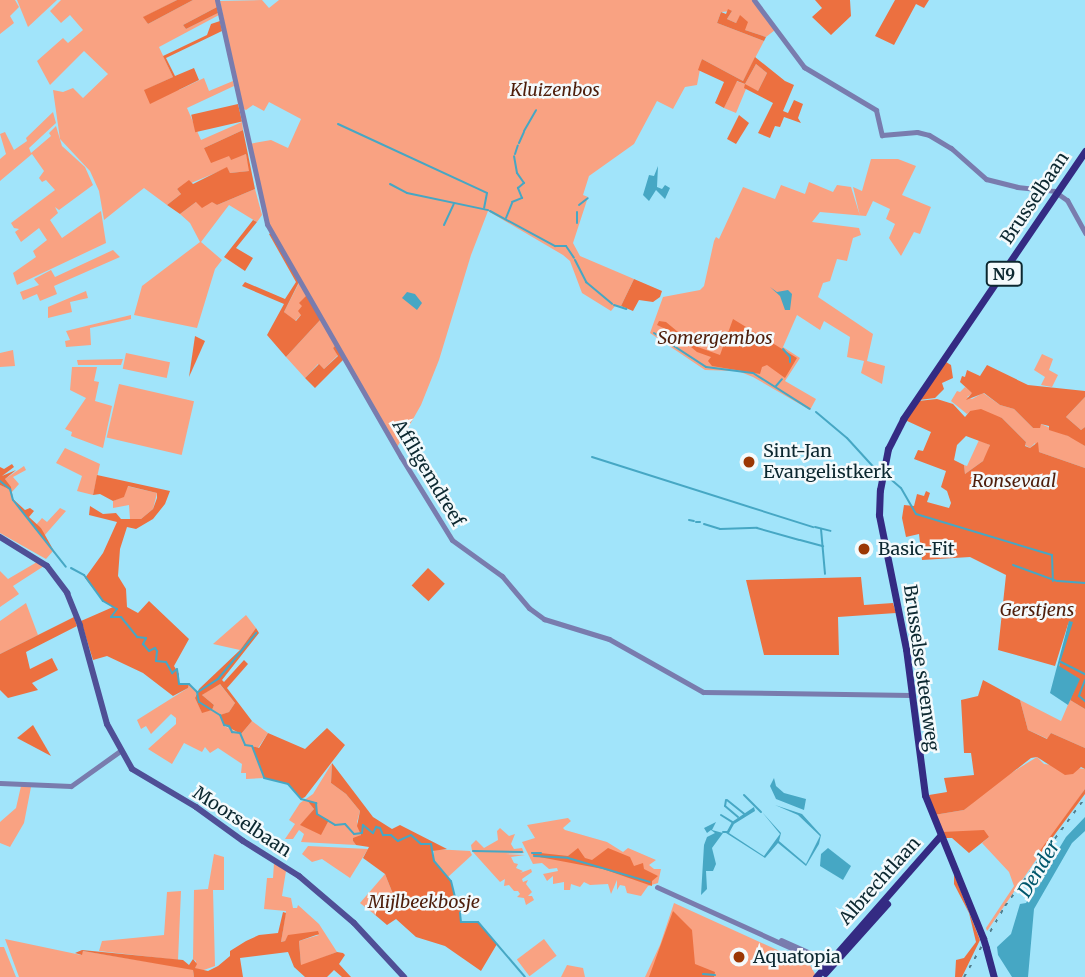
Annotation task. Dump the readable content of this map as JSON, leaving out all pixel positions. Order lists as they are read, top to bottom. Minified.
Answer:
{"streets":{"main road":["Brusselbaan","N9","Brusselse steenweg","Moorselbaan","Albrechtlaan"],"street":["Affligemdreef"]},"crossings":[["Brusselbaan","Brusselse steenweg"],["Affligemdreef","Brusselse steenweg"],["Brusselse steenweg","Albrechtlaan"]],"water":["Dender"],"parks":["Kluizenbos","Somergembos","Ronsevaal","Gerstjens","Mijlbeekbosje"],"places":["Sint-Jan Evangelistkerk","Basic-Fit","Aquatopia"]}
